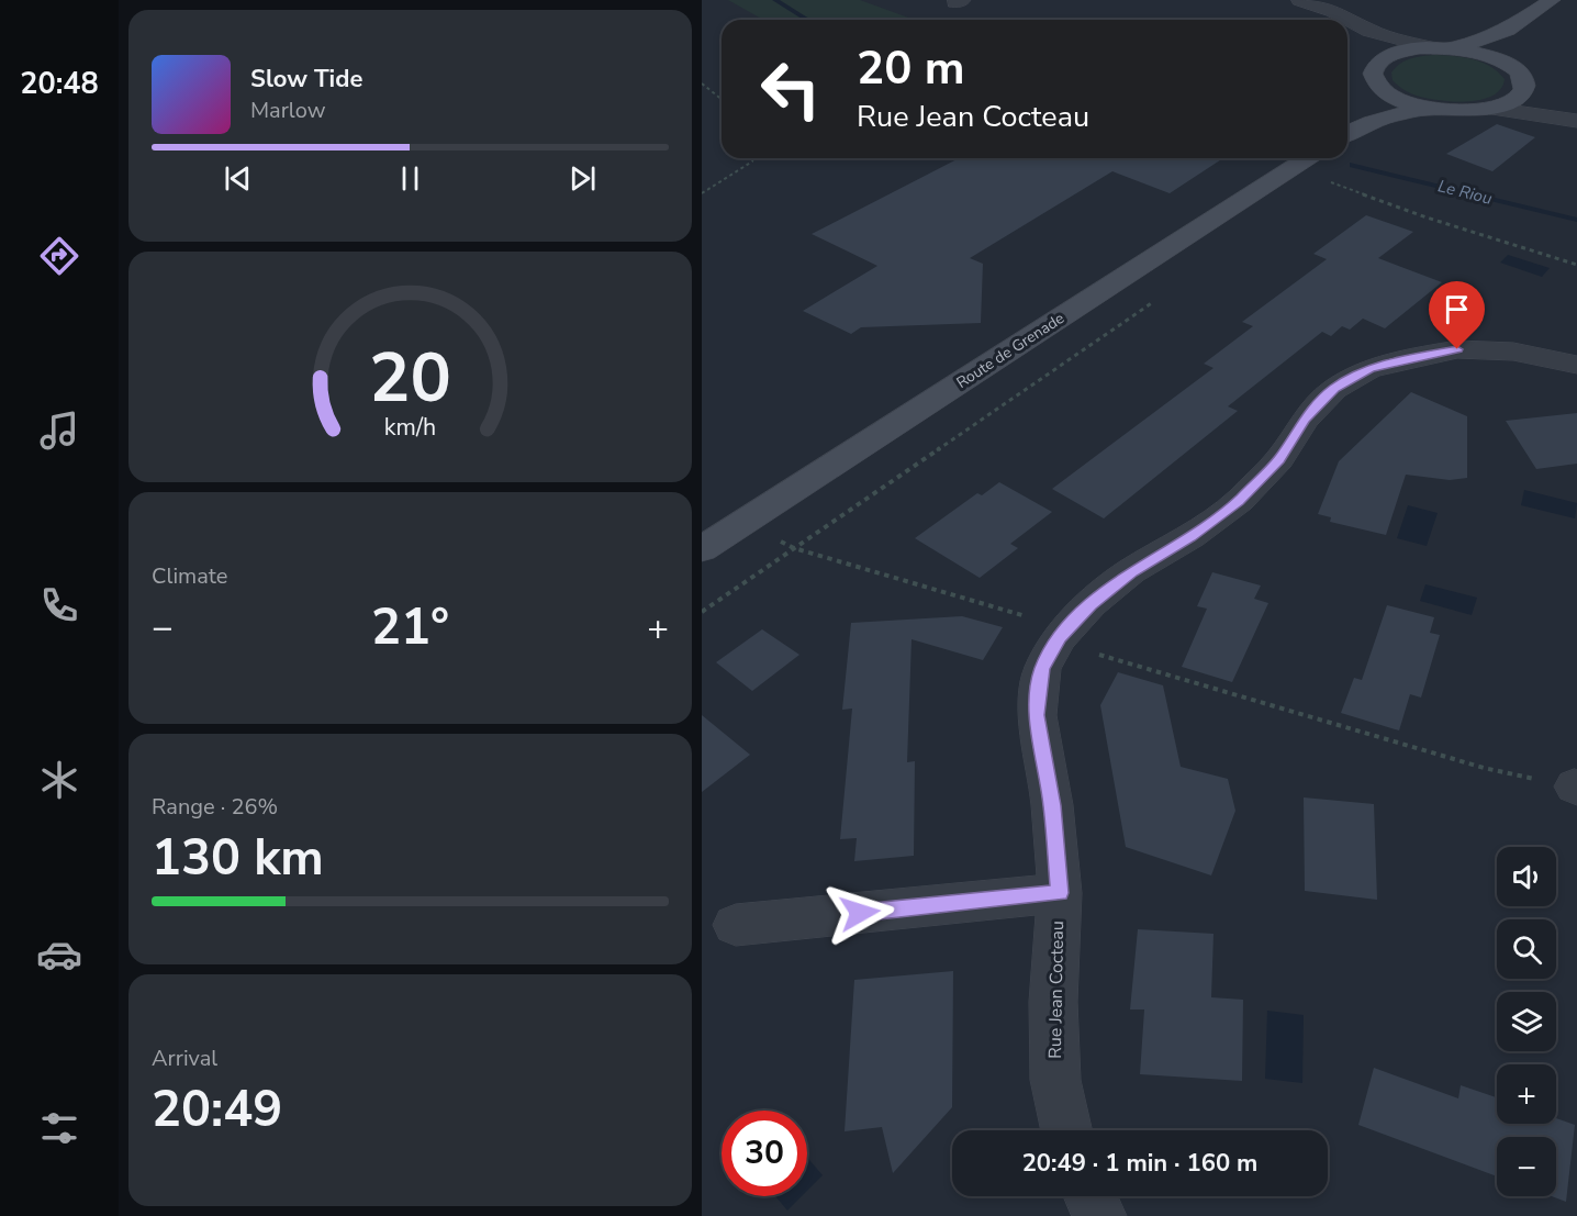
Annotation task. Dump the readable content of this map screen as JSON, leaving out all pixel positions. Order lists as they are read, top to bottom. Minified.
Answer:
{"streets":{"main road":["Route de Grenade"],"street":["Rue Jean Cocteau"]},"water":["Le Riou"],"page":{"tabs":"20:48","turn":["20 m","Rue Jean Cocteau"],"song":["Slow Tide","Marlow"],"tile":["Climate",["Range · 26%","130 km"],["Arrival","20:49"]],"heat":["−","21°","+"],"map_buttons":["+","−"],"limit":"30","trip":"20:49 · 1 min · 160 m","gauge":["20","km/h"]}}
